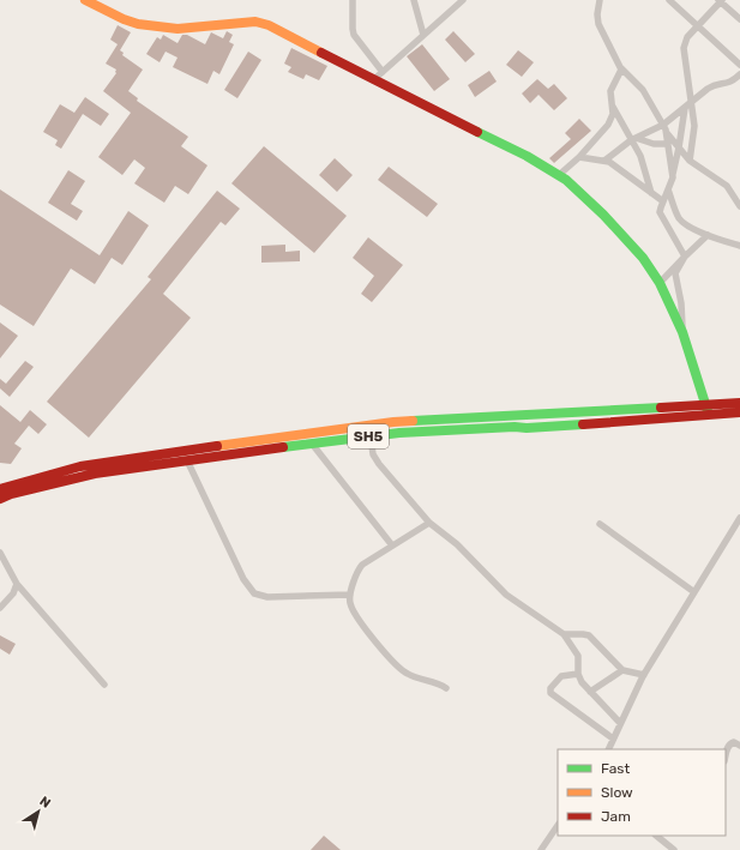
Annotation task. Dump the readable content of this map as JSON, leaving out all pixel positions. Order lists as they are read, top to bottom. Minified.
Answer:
{"streets":{"main road":["SH5"]},"legend":["Fast","Slow","Jam"],"north":"top right"}
